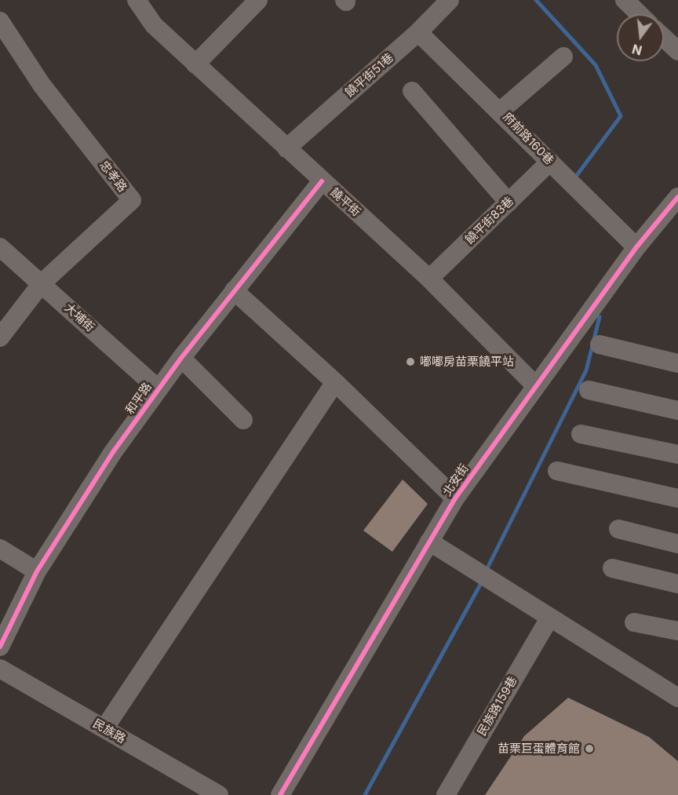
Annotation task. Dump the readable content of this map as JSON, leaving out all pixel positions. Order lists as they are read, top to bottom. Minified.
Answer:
{"streets":{"street":["饒平街51巷","府前路160巷","忠孝路","饒平街","饒平街83巷","大埔街","和平路","北安街","民族路159巷","民族路"]},"crossings":[["饒平街51巷","府前路160巷"],["饒平街51巷","饒平街"],["府前路160巷","饒平街83巷"],["府前路160巷","北安街"],["忠孝路","大埔街"],["饒平街","饒平街83巷"],["饒平街","和平路"],["饒平街","北安街"],["大埔街","和平路"]],"places":["嘟嘟房苗栗饒平站","苗栗巨蛋體育館"],"north":"bottom"}
